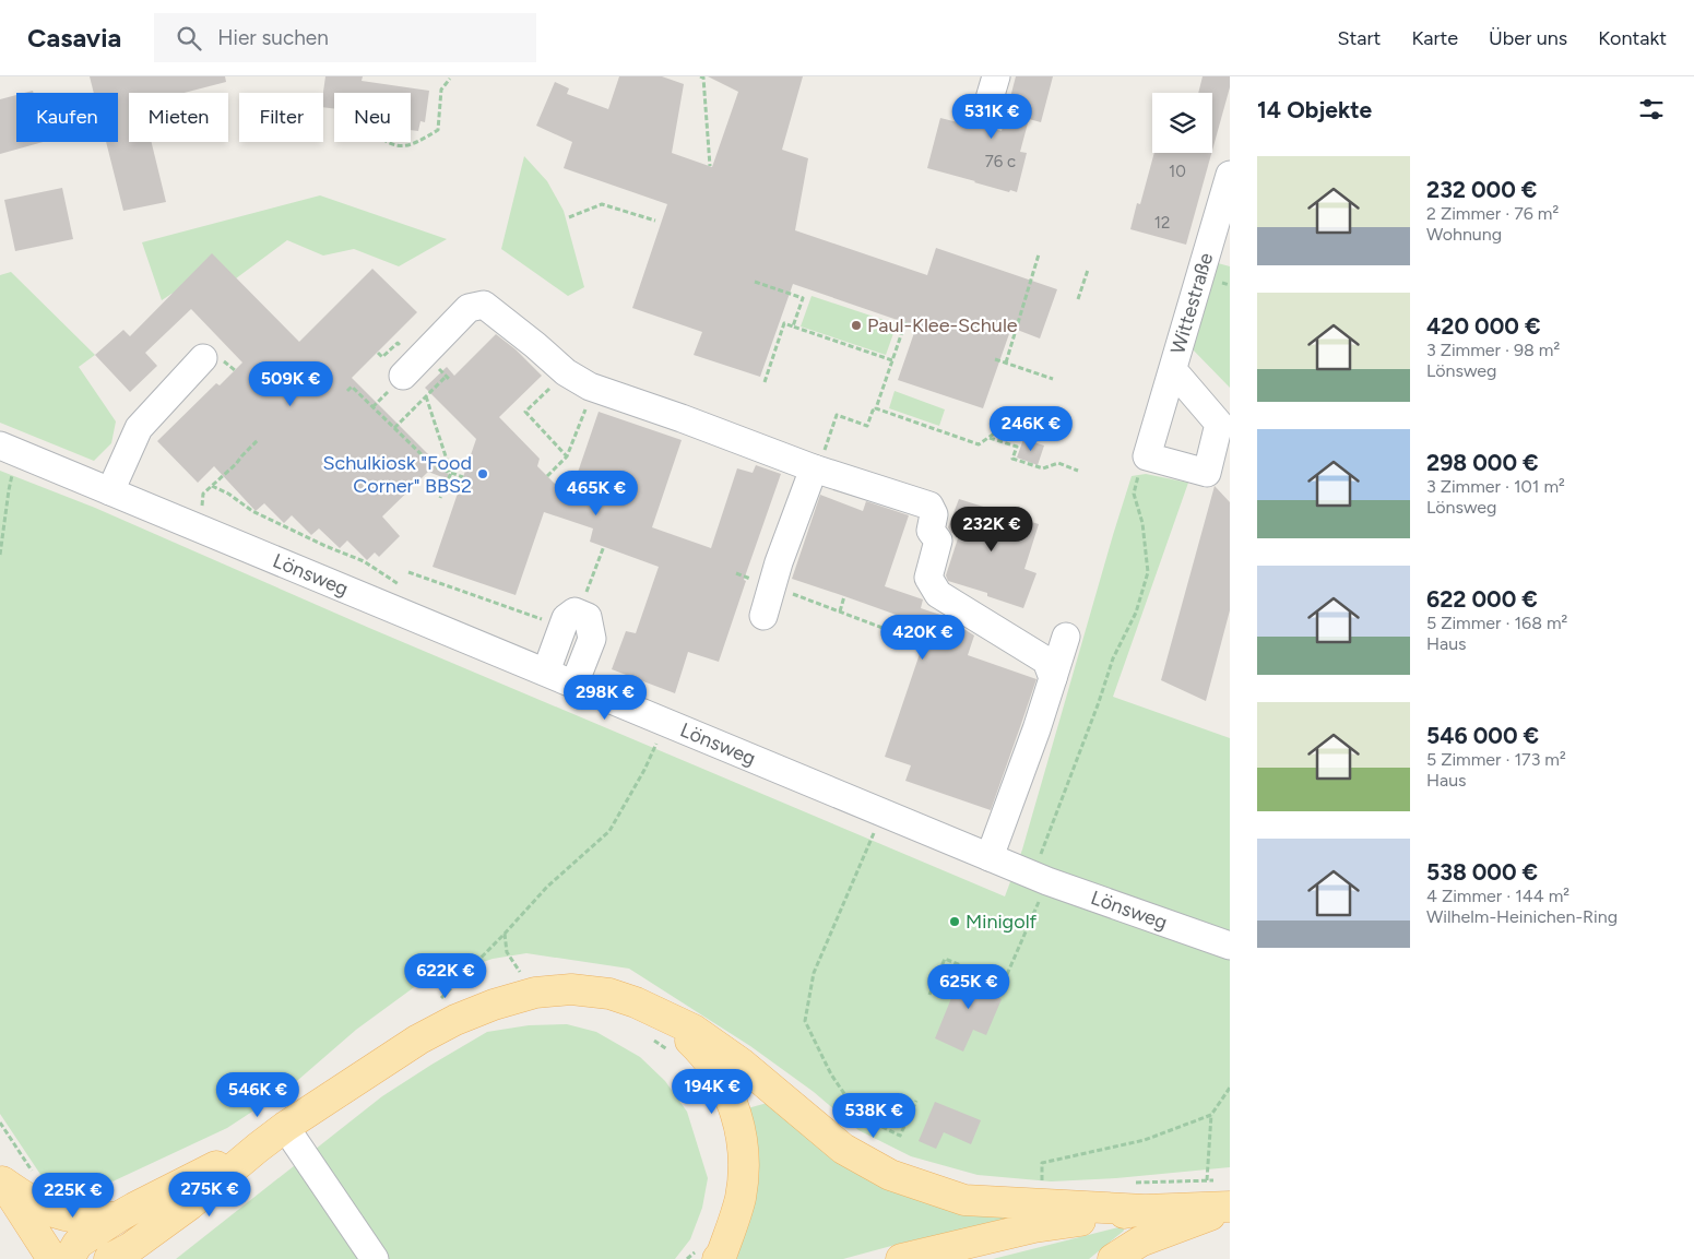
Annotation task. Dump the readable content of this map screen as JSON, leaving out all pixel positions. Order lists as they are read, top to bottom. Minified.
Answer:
{"streets":{"street":["Wittestraße","Lönsweg"]},"places":["Paul-Klee-Schule","Schulkiosk \"Food Corner\" BBS2","Minigolf"],"house_numbers":["76 c","10","12"],"page":{"header":"Casavia","search":"Hier suchen","nav":["Start","Karte","Über uns","Kontakt"],"heading":"14 Objekte","chip":["Kaufen","Mieten","Filter","Neu"],"price":["531K €","509K €","246K €","465K €","232K €","420K €","298K €","622K €","625K €","194K €","546K €","538K €","275K €","225K €"],"list":[{"name":"232 000 €","note":"2 Zimmer · 76 m² · Wohnung"},{"name":"420 000 €","note":"3 Zimmer · 98 m² · Lönsweg"},{"name":"298 000 €","note":"3 Zimmer · 101 m² · Lönsweg"},{"name":"622 000 €","note":"5 Zimmer · 168 m² · Haus"},{"name":"546 000 €","note":"5 Zimmer · 173 m² · Haus"},{"name":"538 000 €","note":"4 Zimmer · 144 m² · Wilhelm-Heinichen-Ring"}]}}
